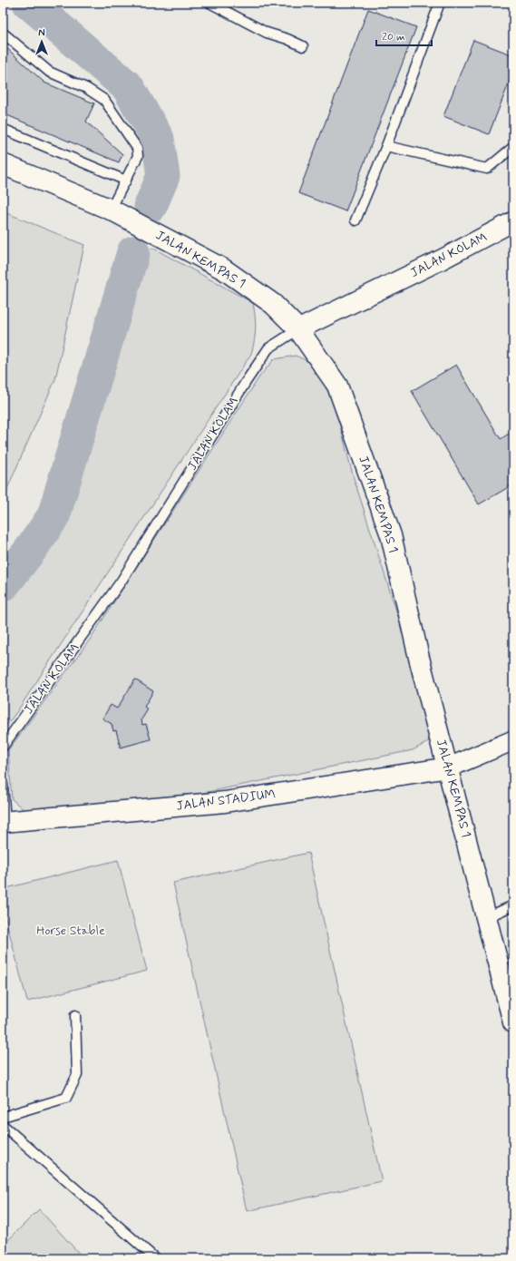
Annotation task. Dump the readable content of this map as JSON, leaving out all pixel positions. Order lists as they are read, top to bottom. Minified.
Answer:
{"streets":{"street":["JALAN KOLAM","JALAN KEMPAS 1","JALAN STADIUM"]},"crossings":[["JALAN KOLAM","JALAN KEMPAS 1"],["JALAN KEMPAS 1","JALAN STADIUM"]],"parks":["Horse Stable"],"scale_bar":"20 m","north":"top"}
